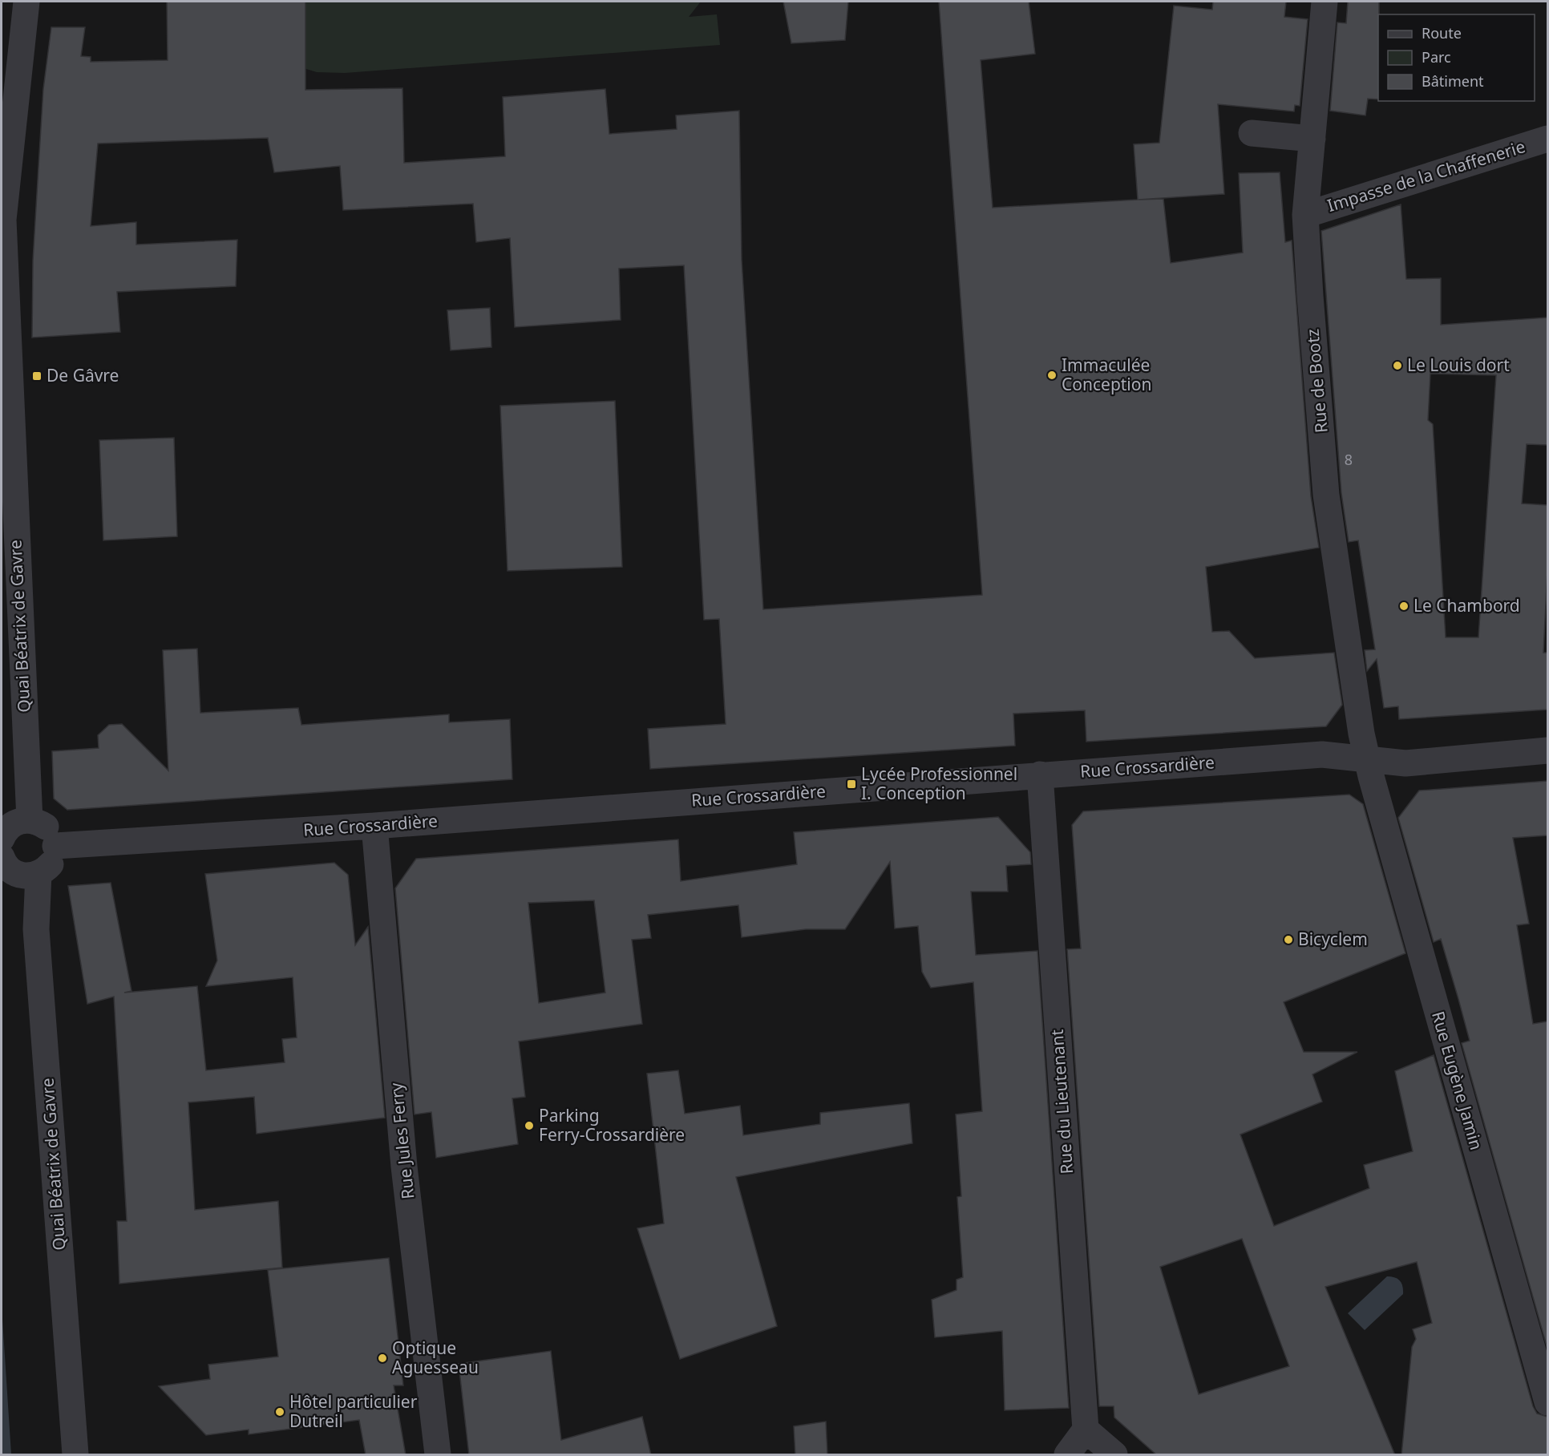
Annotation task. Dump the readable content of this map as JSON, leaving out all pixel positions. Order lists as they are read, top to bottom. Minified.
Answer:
{"streets":{"street":["Impasse de la Chaffenerie","Rue de Bootz","Quai Béatrix de Gavre","Rue Crossardière","Rue Eugène Jamin","Rue du Lieutenant","Rue Jules Ferry"]},"crossings":[["Impasse de la Chaffenerie","Rue de Bootz"],["Rue de Bootz","Rue Crossardière"],["Rue de Bootz","Rue Eugène Jamin"],["Rue Crossardière","Rue Eugène Jamin"],["Rue Crossardière","Rue du Lieutenant"],["Rue Crossardière","Rue Jules Ferry"]],"places":{"other":["Le Louis dort","Immaculée Conception","Le Chambord","Bicyclem","Parking Ferry-Crossardière","Optique Aguesseau","Hôtel particulier Dutreil"],"transit":["De Gâvre","Lycée Professionnel I. Conception"]},"house_numbers":["8"],"legend":["Route","Parc","Bâtiment"]}
